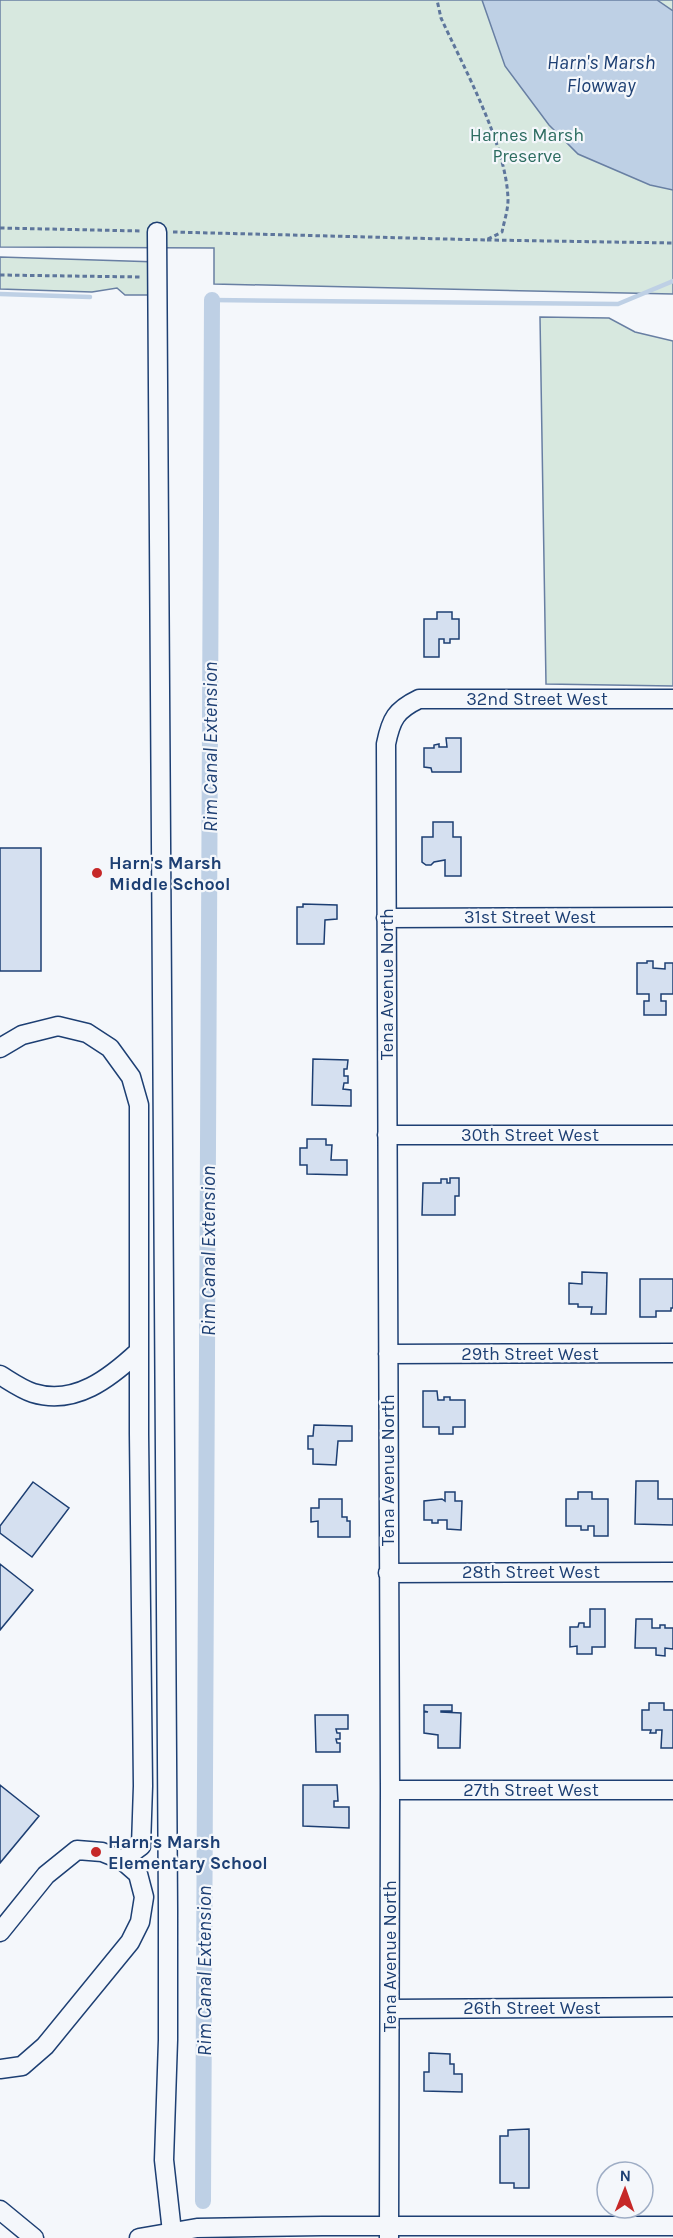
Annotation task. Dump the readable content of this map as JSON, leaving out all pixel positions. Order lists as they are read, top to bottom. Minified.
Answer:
{"streets":{"street":["32nd Street West","31st Street West","Tena Avenue North","30th Street West","29th Street West","28th Street West","27th Street West","26th Street West"]},"crossings":[["32nd Street West","Tena Avenue North"],["31st Street West","Tena Avenue North"],["Tena Avenue North","30th Street West"],["Tena Avenue North","29th Street West"],["Tena Avenue North","28th Street West"],["Tena Avenue North","27th Street West"],["Tena Avenue North","26th Street West"]],"water":["Harn's Marsh Flowway","Rim Canal Extension"],"parks":["Harnes Marsh Preserve"],"places":["Harn's Marsh Middle School","Harn's Marsh Elementary School"],"north":"top"}
